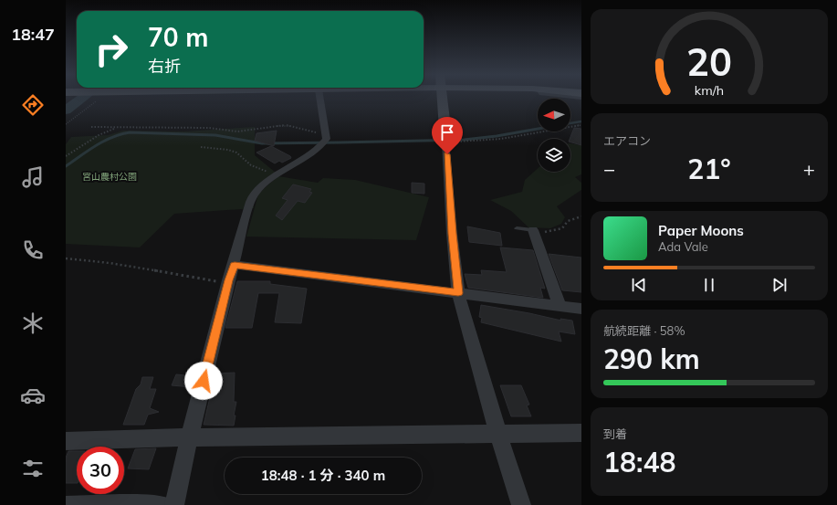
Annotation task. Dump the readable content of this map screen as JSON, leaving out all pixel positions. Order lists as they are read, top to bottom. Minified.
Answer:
{"parks":["宮山農村公園"],"north":"left","page":{"tabs":"18:47","turn":["70 m","右折"],"tile":["エアコン",["航続距離 · 58%","290 km"],["到着","18:48"]],"heat":["−","21°","+"],"song":["Paper Moons","Ada Vale"],"limit":"30","trip":"18:48 · 1 分 · 340 m","gauge":["20","km/h"]}}
